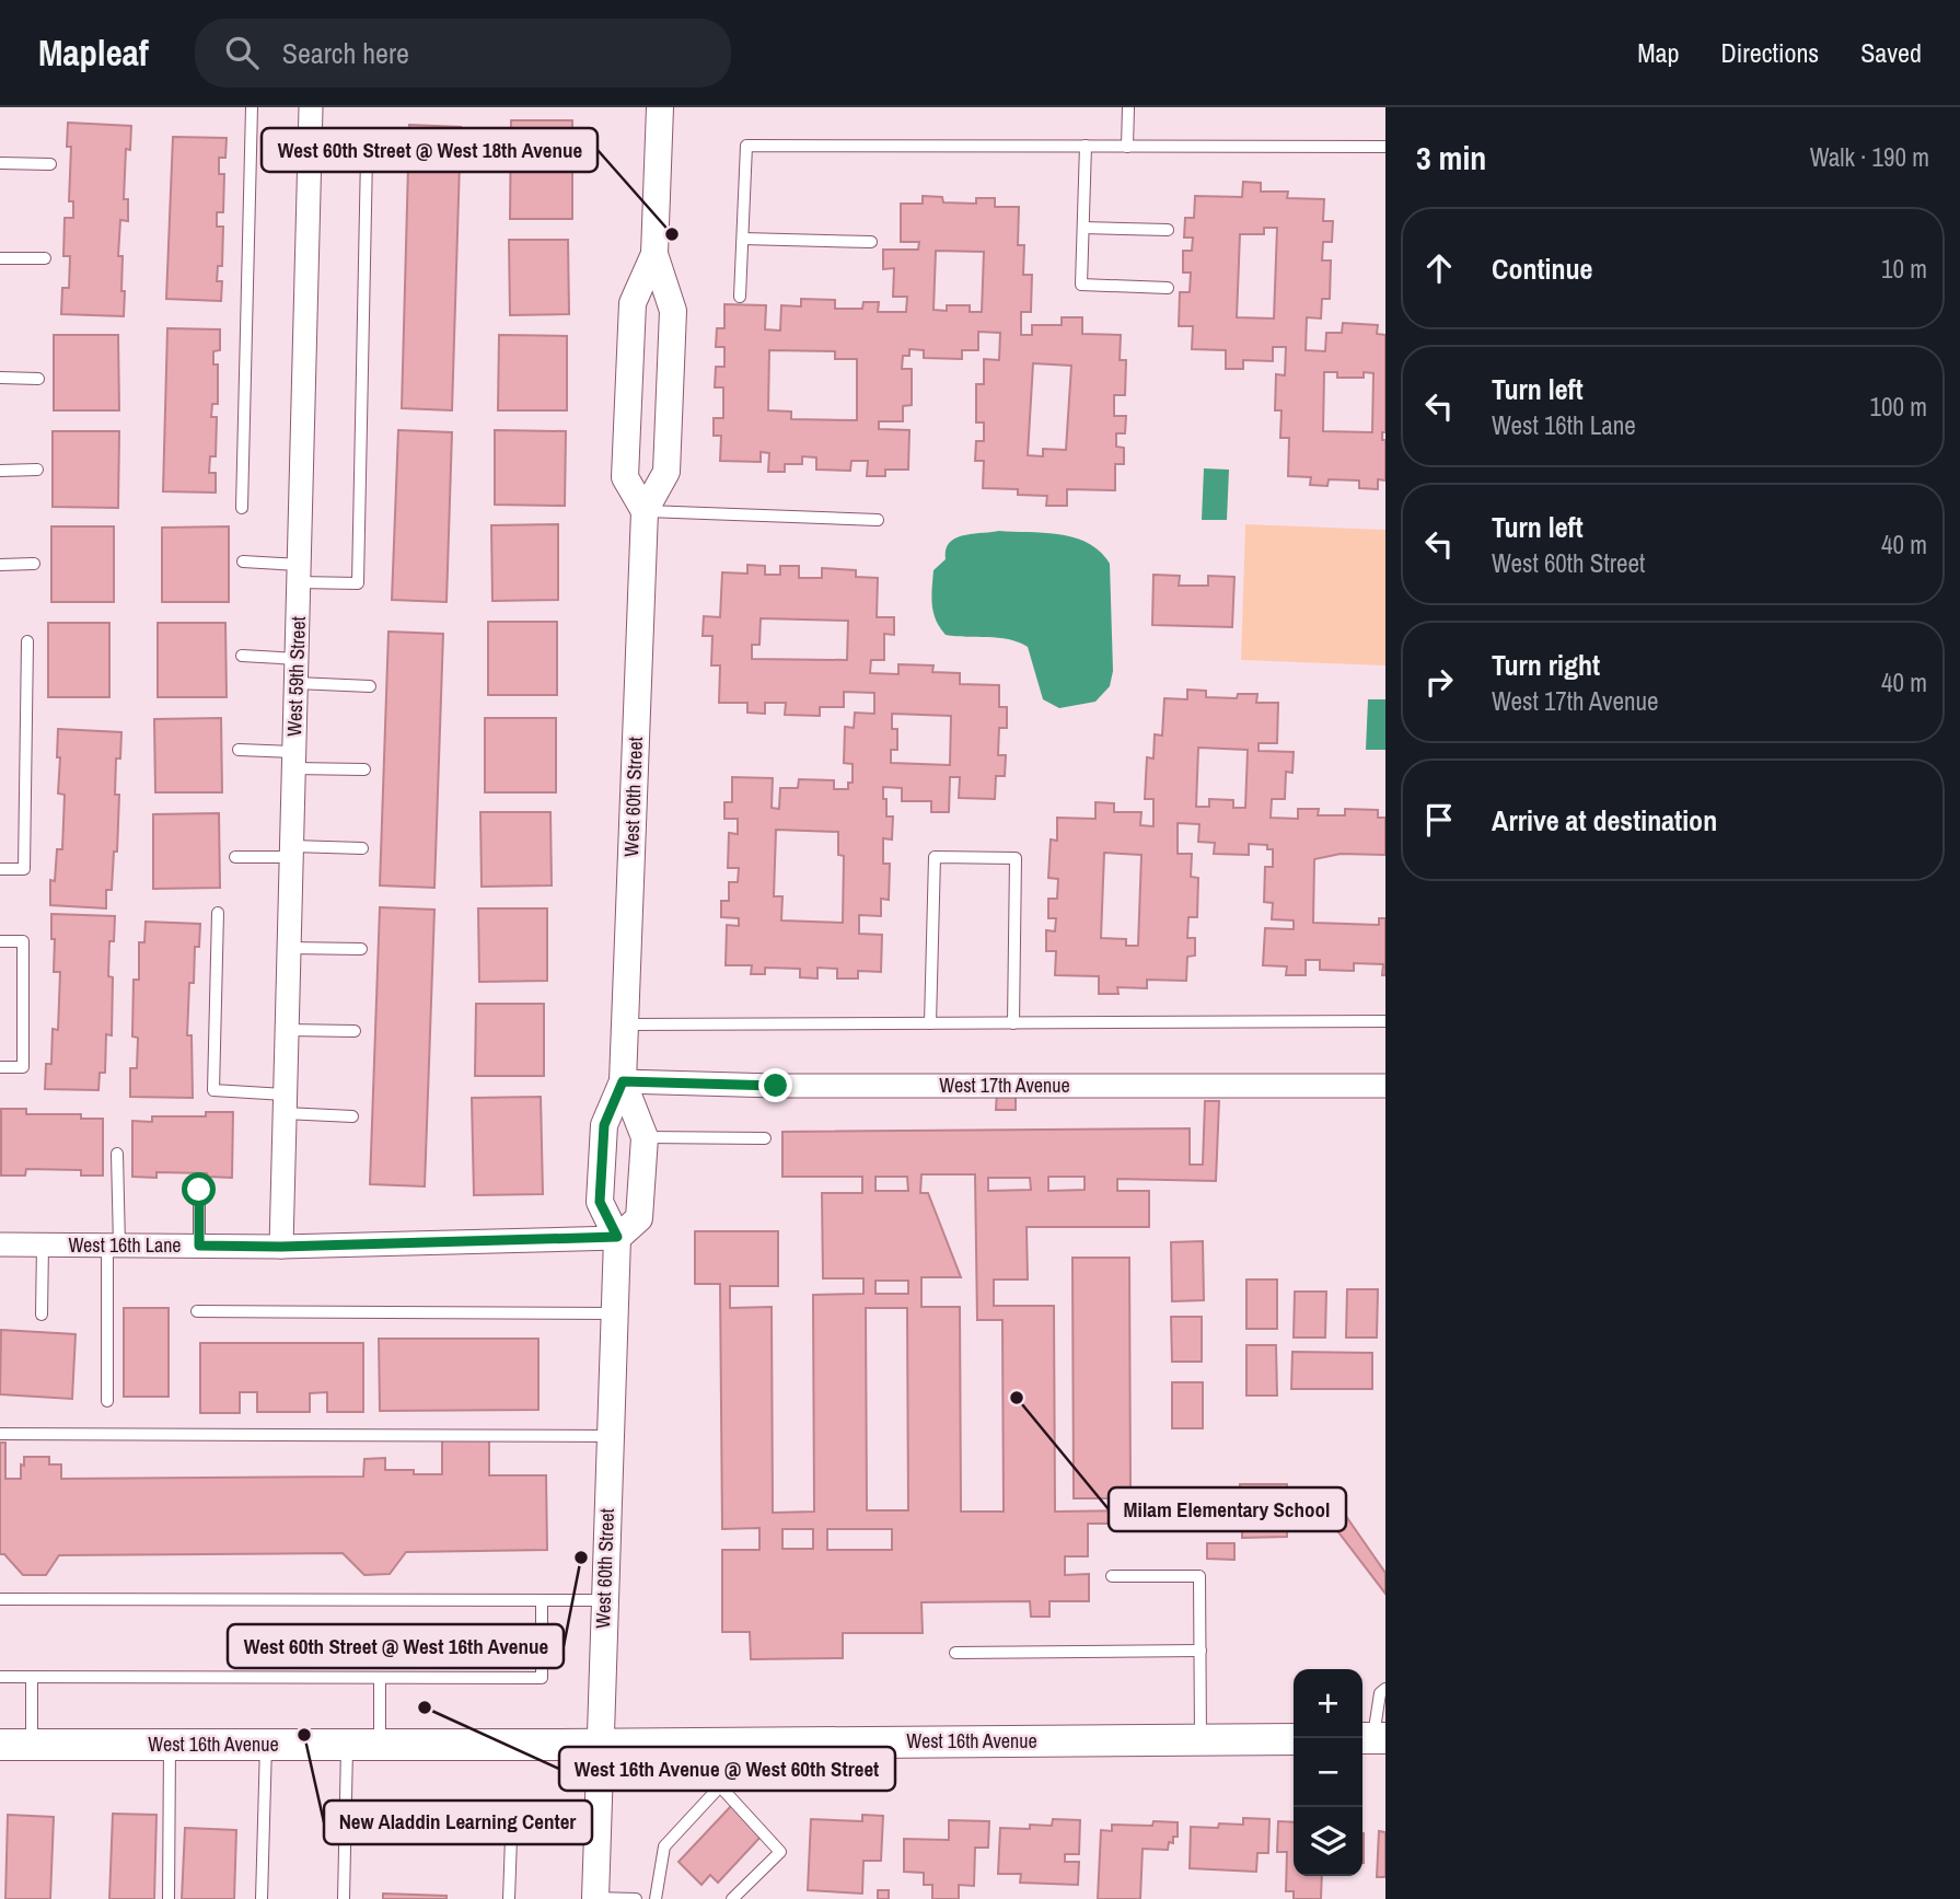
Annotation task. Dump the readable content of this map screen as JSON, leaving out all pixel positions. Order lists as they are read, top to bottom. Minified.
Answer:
{"streets":{"main road":["West 16th Avenue"],"street":["West 59th Street","West 60th Street","West 17th Avenue","West 16th Lane"]},"crossings":[["West 59th Street","West 16th Lane"],["West 60th Street","West 17th Avenue"],["West 60th Street","West 16th Lane"],["West 60th Street","West 16th Avenue"]],"places":["West 60th Street @ West 18th Avenue","Milam Elementary School","West 60th Street @ West 16th Avenue","West 16th Avenue @ West 60th Street","New Aladdin Learning Center"],"page":{"header":"Mapleaf","search":"Search here","nav":["Map","Directions","Saved"],"heading":["3 min","Walk · 190 m"],"list":[["Continue","10 m"],["Turn left","West 16th Lane","100 m"],["Turn left","West 60th Street","40 m"],["Turn right","West 17th Avenue","40 m"],"Arrive at destination"],"map_buttons":["+","−"]}}
